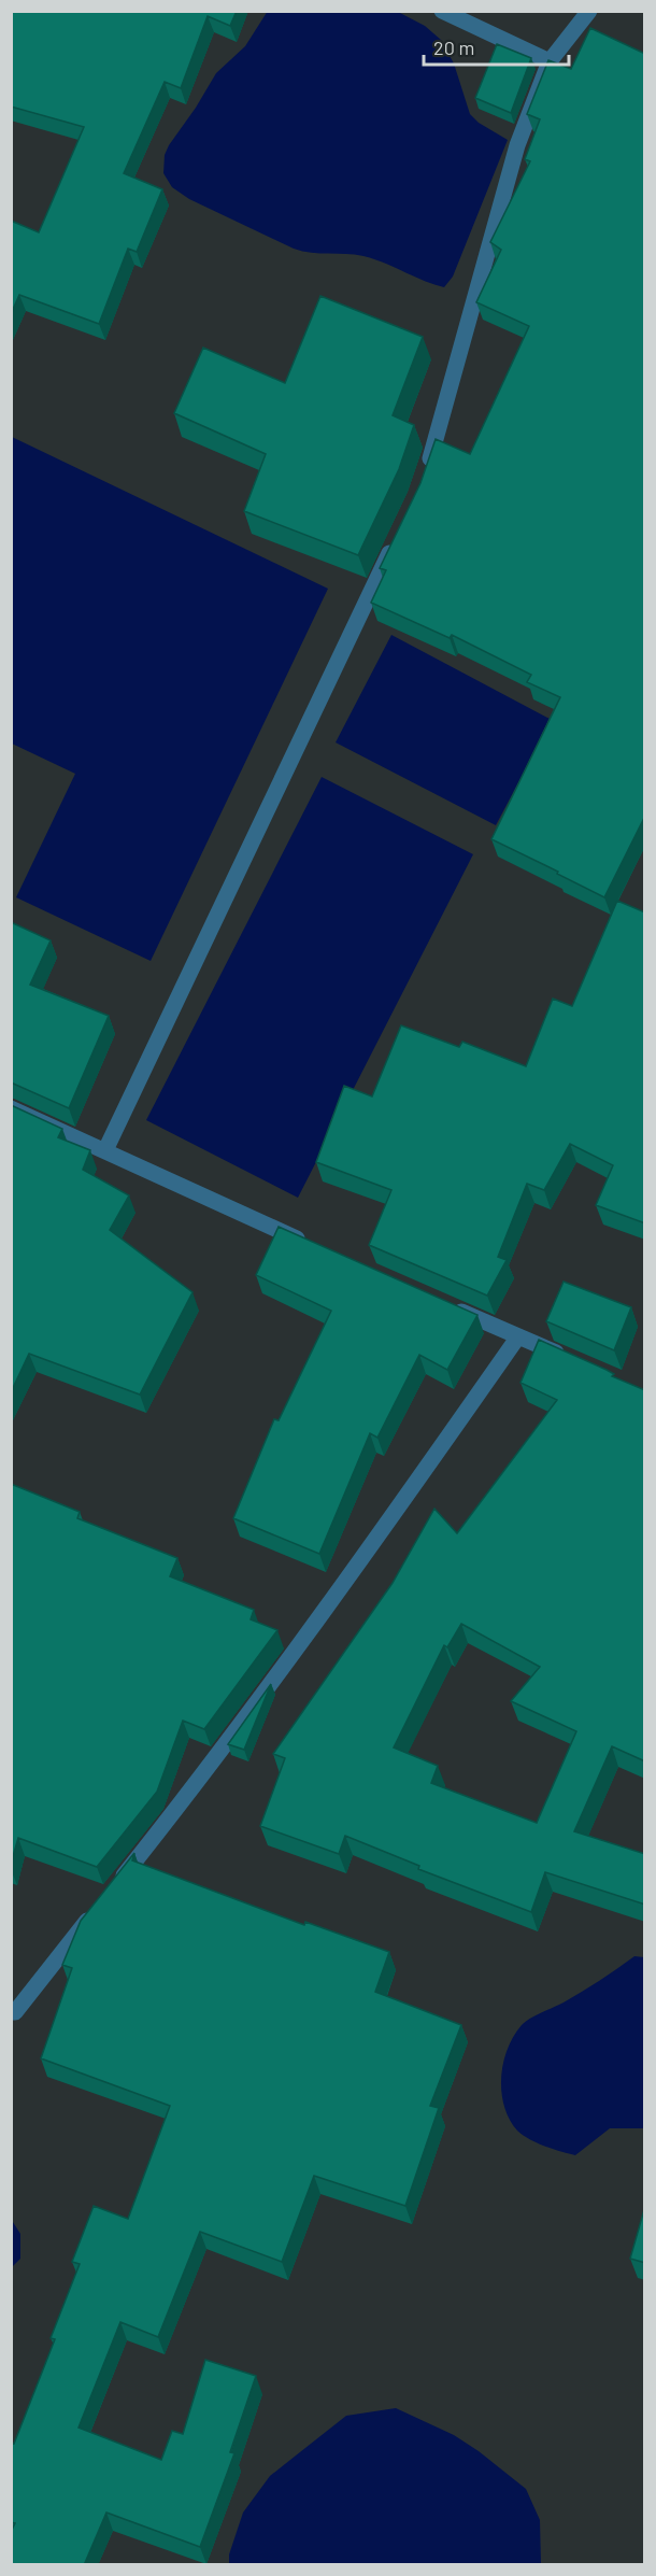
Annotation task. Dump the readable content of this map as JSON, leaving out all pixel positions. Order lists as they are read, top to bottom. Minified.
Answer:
{"scale_bar":"20 m"}
